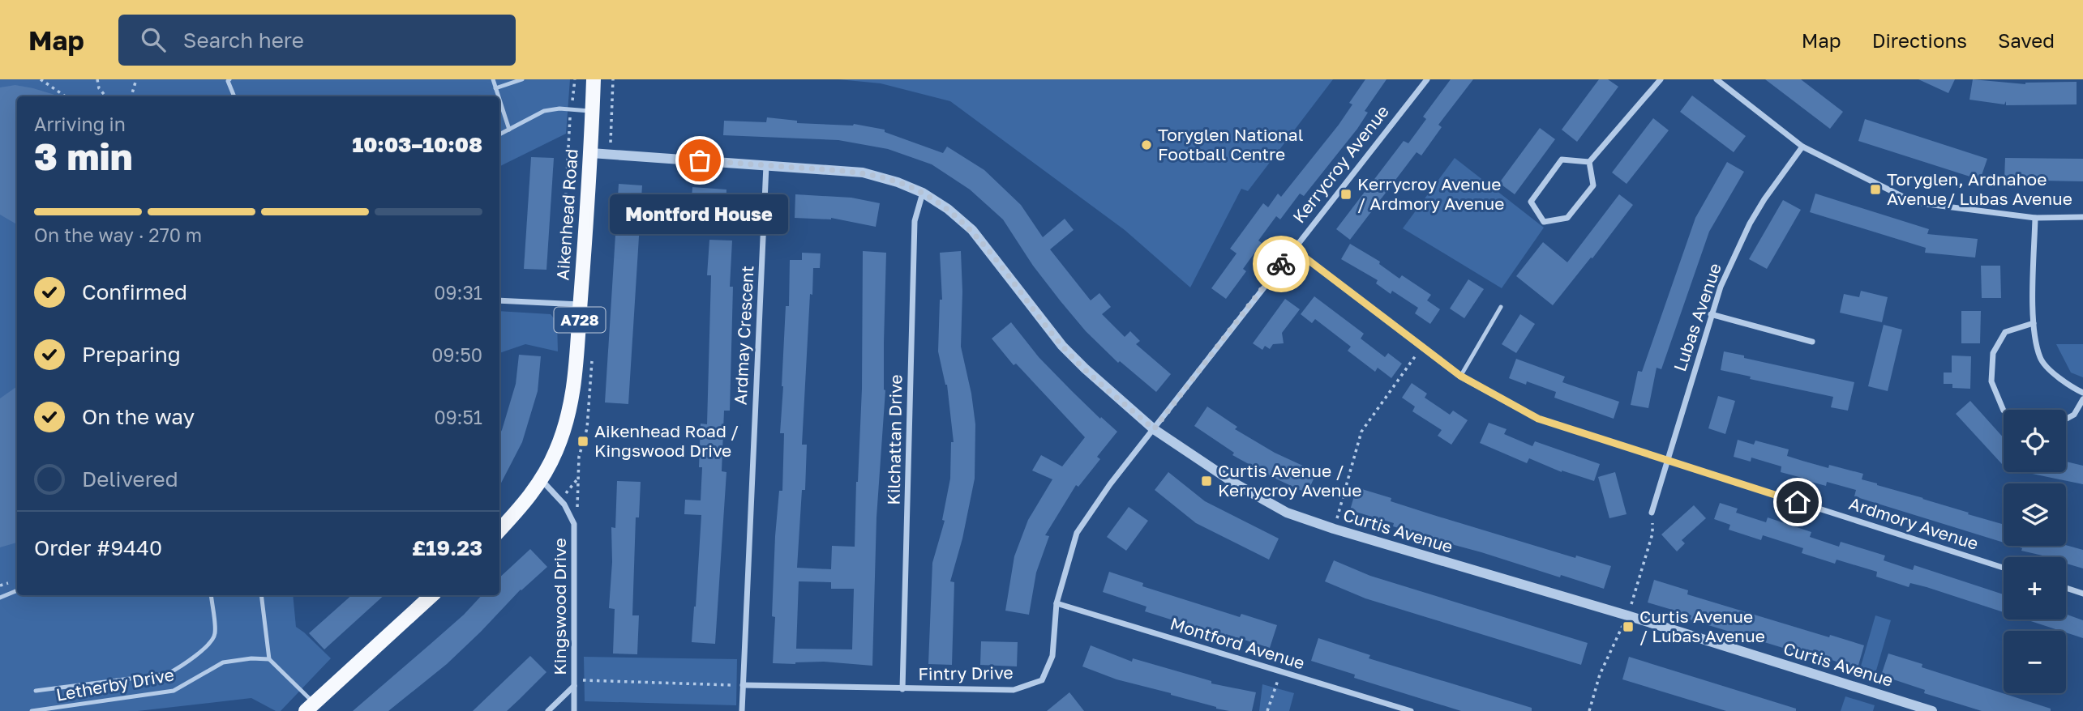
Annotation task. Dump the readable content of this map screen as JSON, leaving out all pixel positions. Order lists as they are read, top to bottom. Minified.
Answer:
{"streets":{"main road":["Aikenhead Road","A728"],"street":["Kerrycroy Avenue","Lubas Avenue","Ardmay Crescent","Kilchattan Drive","Ardmory Avenue","Curtis Avenue","Kingswood Drive","Montford Avenue","Fintry Drive"],"lane":["Letherby Drive"]},"crossings":[["Kerrycroy Avenue","Ardmory Avenue"],["Kerrycroy Avenue","Curtis Avenue"],["Kerrycroy Avenue","Fintry Drive"],["Aikenhead Road","Curtis Avenue"],["Aikenhead Road","Kingswood Drive"],["Lubas Avenue","Ardmory Avenue"],["Ardmay Crescent","Curtis Avenue"],["Ardmay Crescent","Fintry Drive"],["Kilchattan Drive","Curtis Avenue"],["Kilchattan Drive","Fintry Drive"],["Curtis Avenue","Fintry Drive"],["Montford Avenue","Fintry Drive"]],"places":{"other":["Toryglen National Football Centre","Montford House"],"transit":["Toryglen, Ardnahoe Avenue/ Lubas Avenue","Kerrycroy Avenue / Ardmory Avenue","Aikenhead Road / Kingswood Drive","Curtis Avenue / Kerrycroy Avenue","Curtis Avenue / Lubas Avenue"]},"page":{"header":"Map","search":"Search here","nav":["Map","Directions","Saved"],"heading":["3 min","Arriving in","10:03–10:08"],"panel":["Order #9440","£19.23"],"bar":"On the way · 270 m","bubble":"Montford House","list":[["Confirmed","09:31"],["Preparing","09:50"],["On the way","09:51"],"Delivered"],"map_buttons":["+","−"]}}
